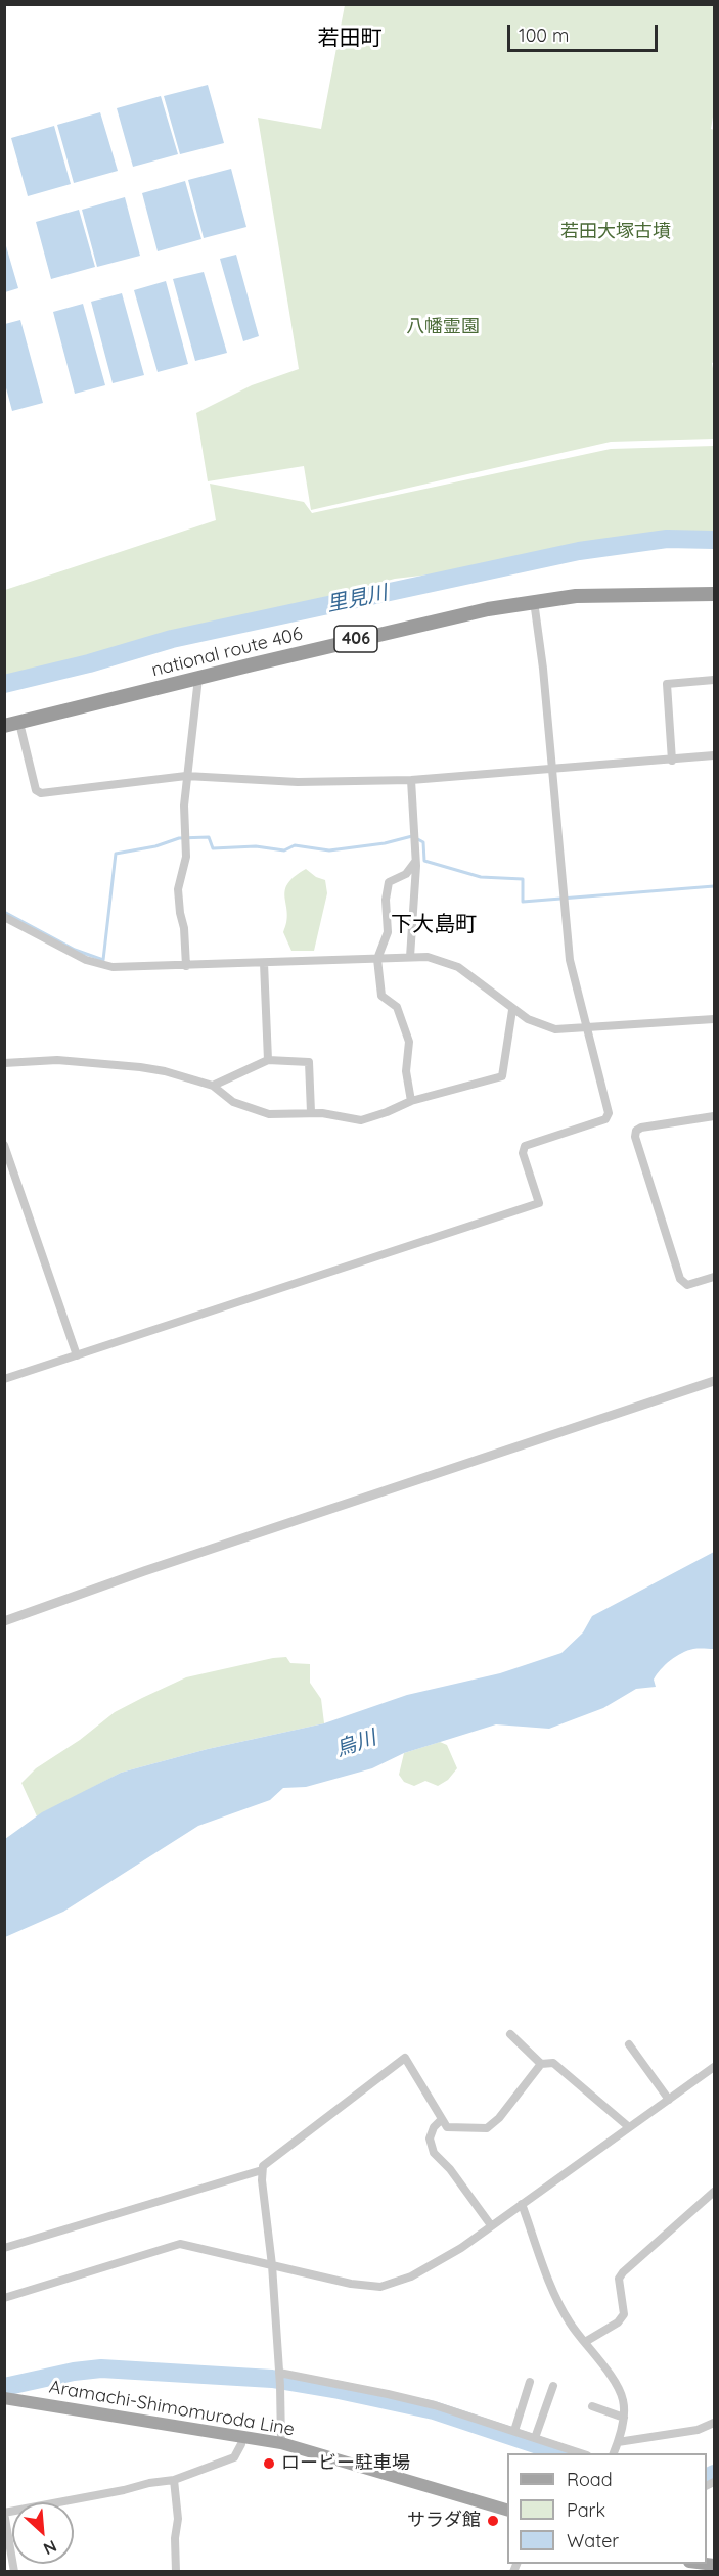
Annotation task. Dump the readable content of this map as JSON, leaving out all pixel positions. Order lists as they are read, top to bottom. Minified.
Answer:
{"streets":{"highway":["406","national route 406"],"main road":["Aramachi-Shimomuroda Line"]},"districts":["若田町","下大島町"],"water":["里見川","烏川"],"parks":["若田大塚古墳","八幡霊園"],"places":["ロービー駐車場","サラダ館"],"legend":["Road","Park","Water"],"scale_bar":"100 m","north":"bottom right"}
